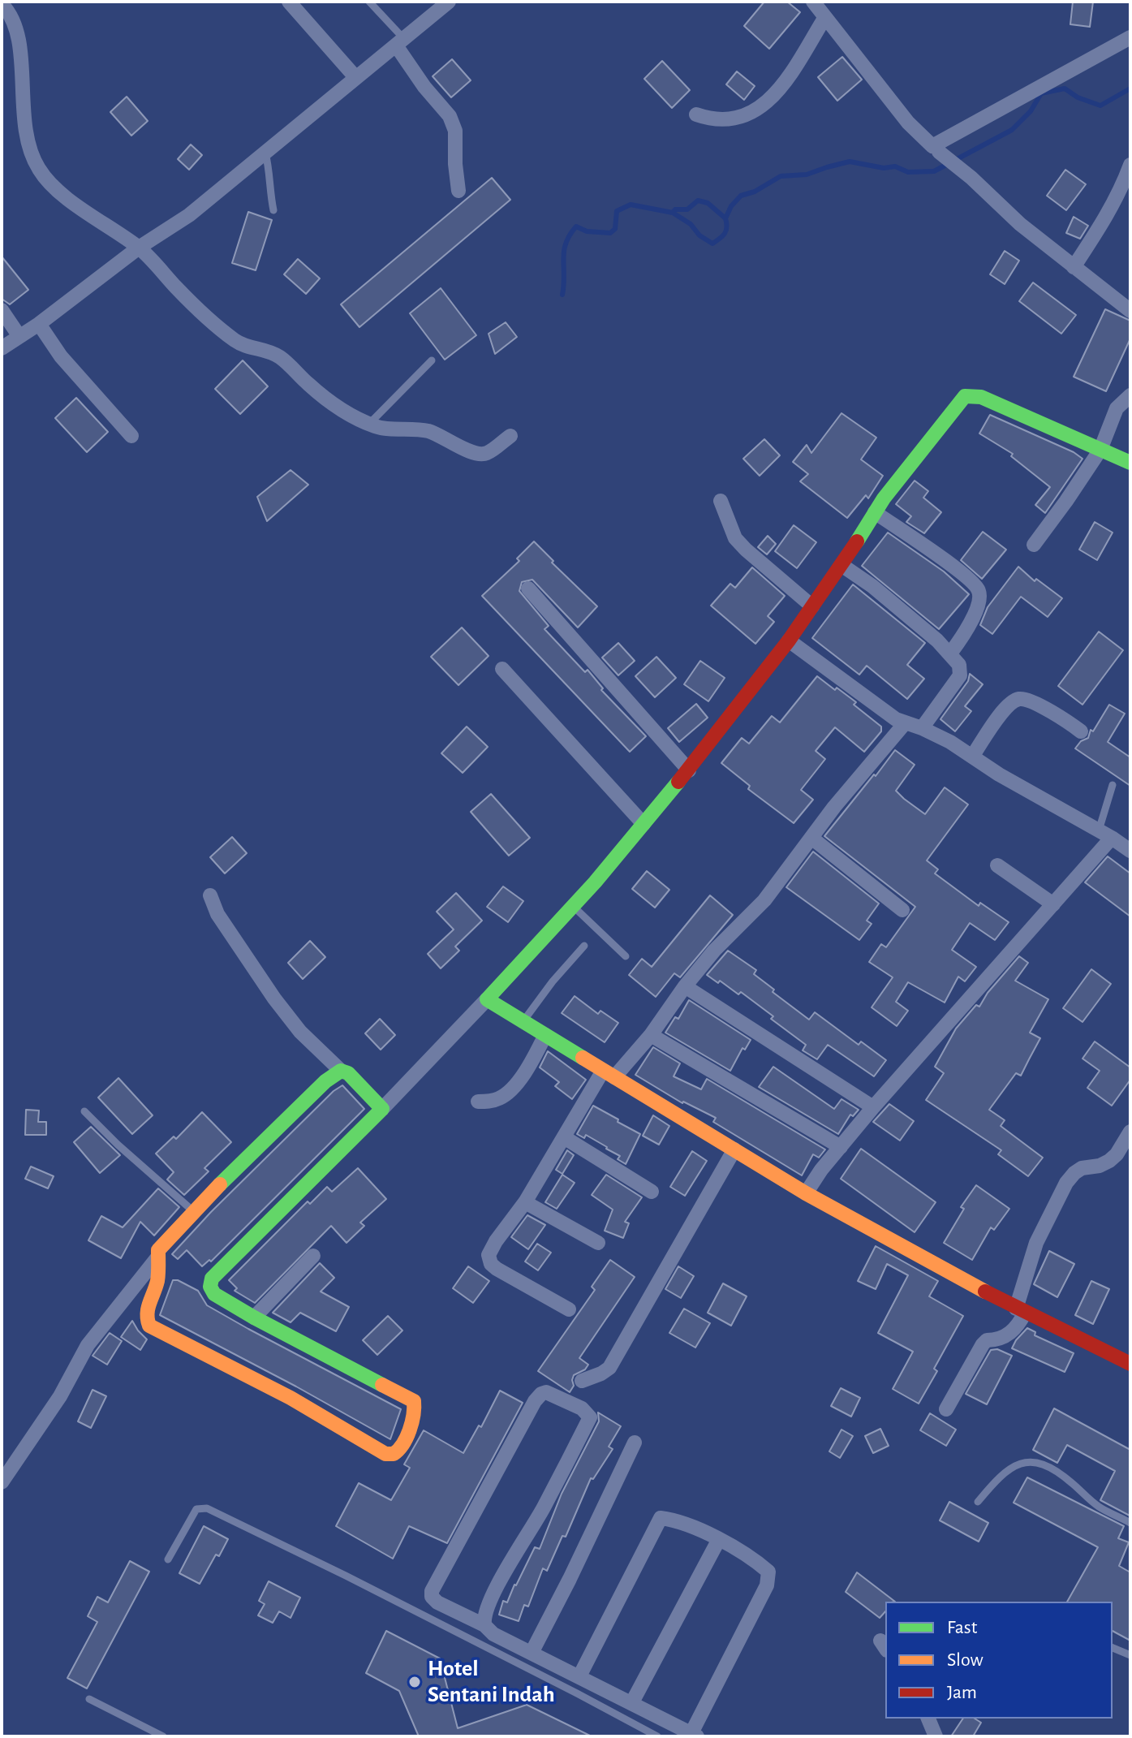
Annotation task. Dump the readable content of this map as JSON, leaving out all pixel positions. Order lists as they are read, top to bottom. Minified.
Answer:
{"places":["Hotel Sentani Indah"],"legend":["Fast","Slow","Jam"]}
